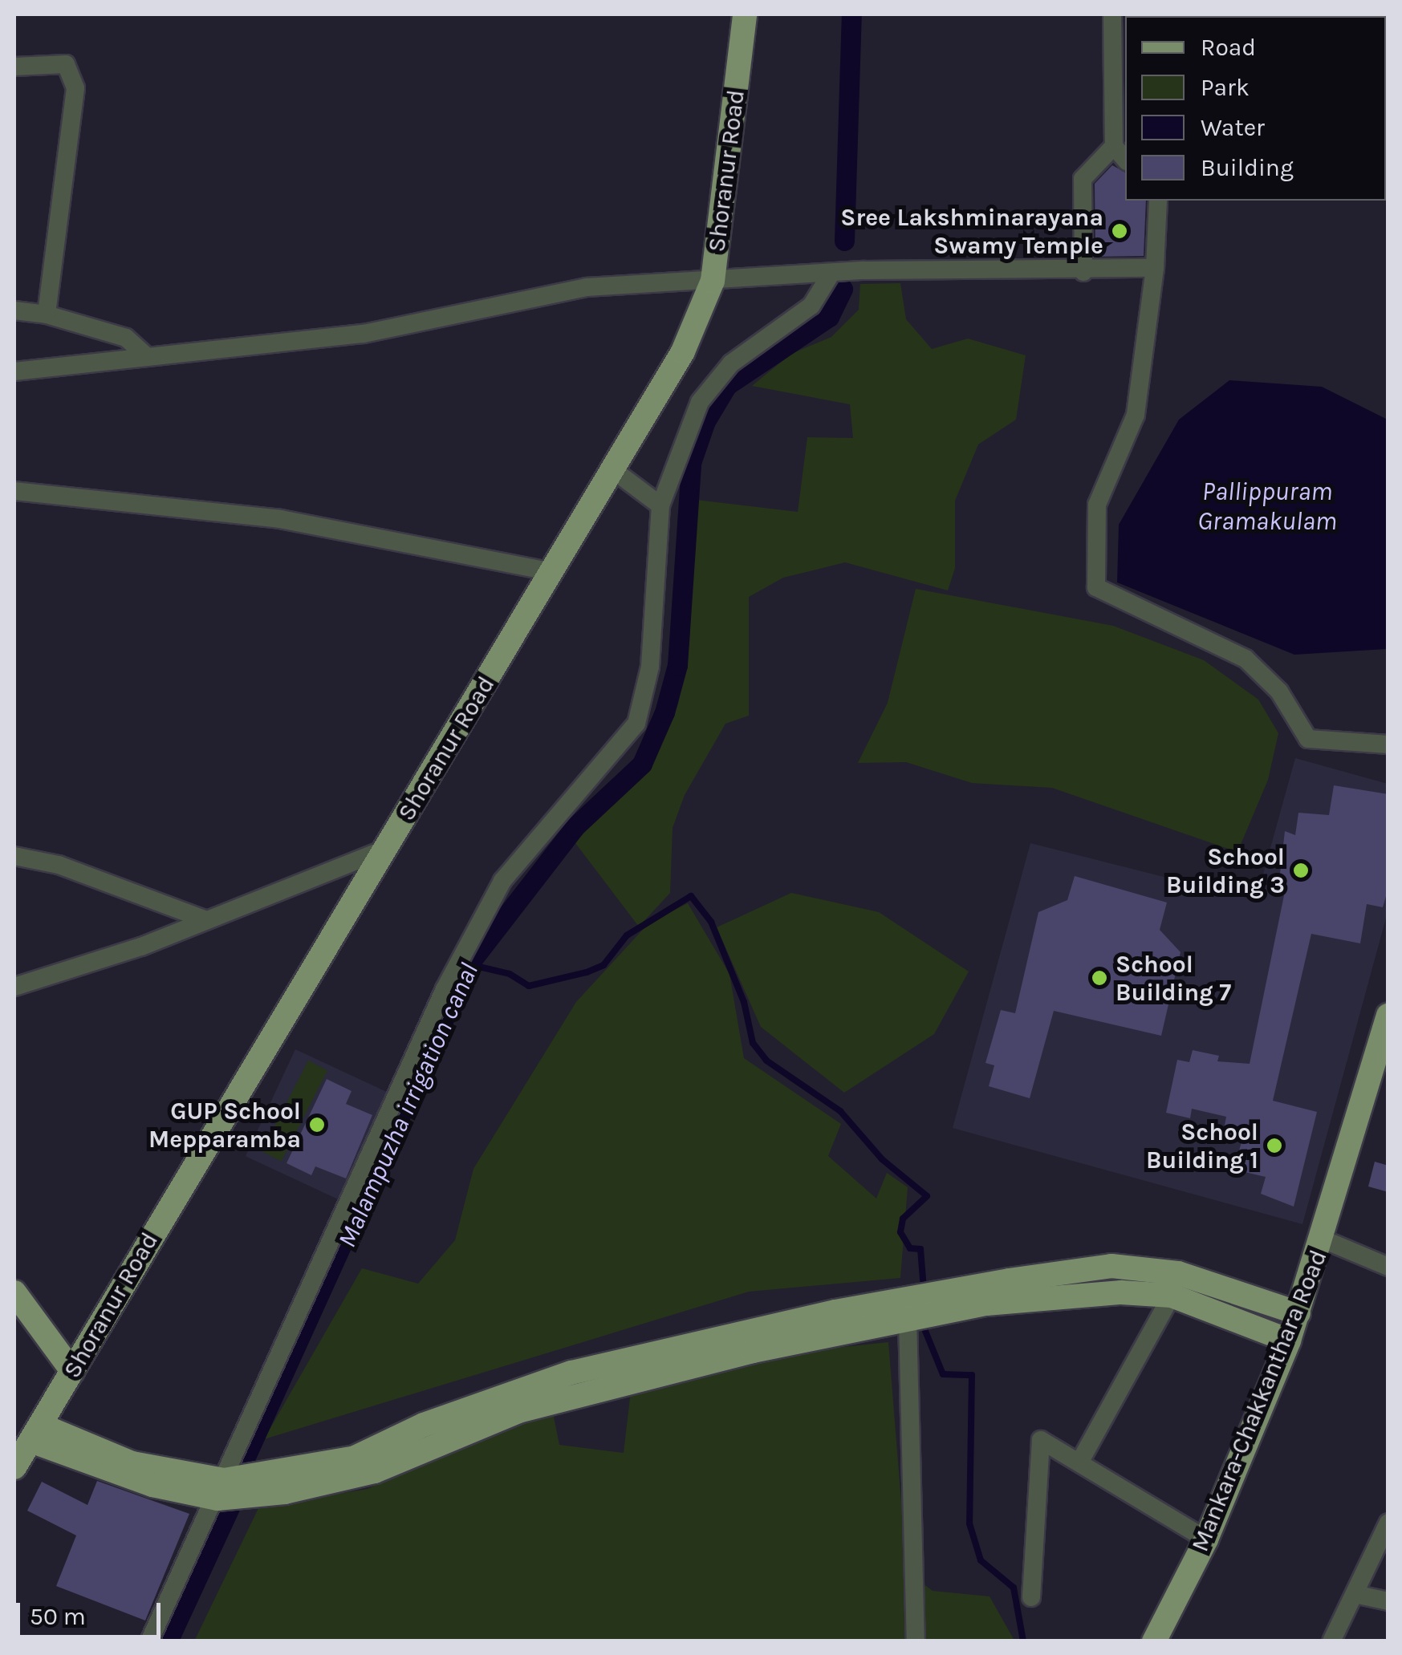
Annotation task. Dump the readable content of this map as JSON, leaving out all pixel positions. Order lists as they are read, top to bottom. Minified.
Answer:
{"streets":{"main road":["Shoranur Road","Mankara-Chakkanthara Road"]},"water":["Pallippuram Gramakulam","Malampuzha irrigation canal"],"places":["Sree Lakshminarayana Swamy Temple","School Building 3","School Building 7","GUP School Mepparamba","School Building 1"],"legend":["Road","Park","Water","Building"],"scale_bar":"50 m"}
